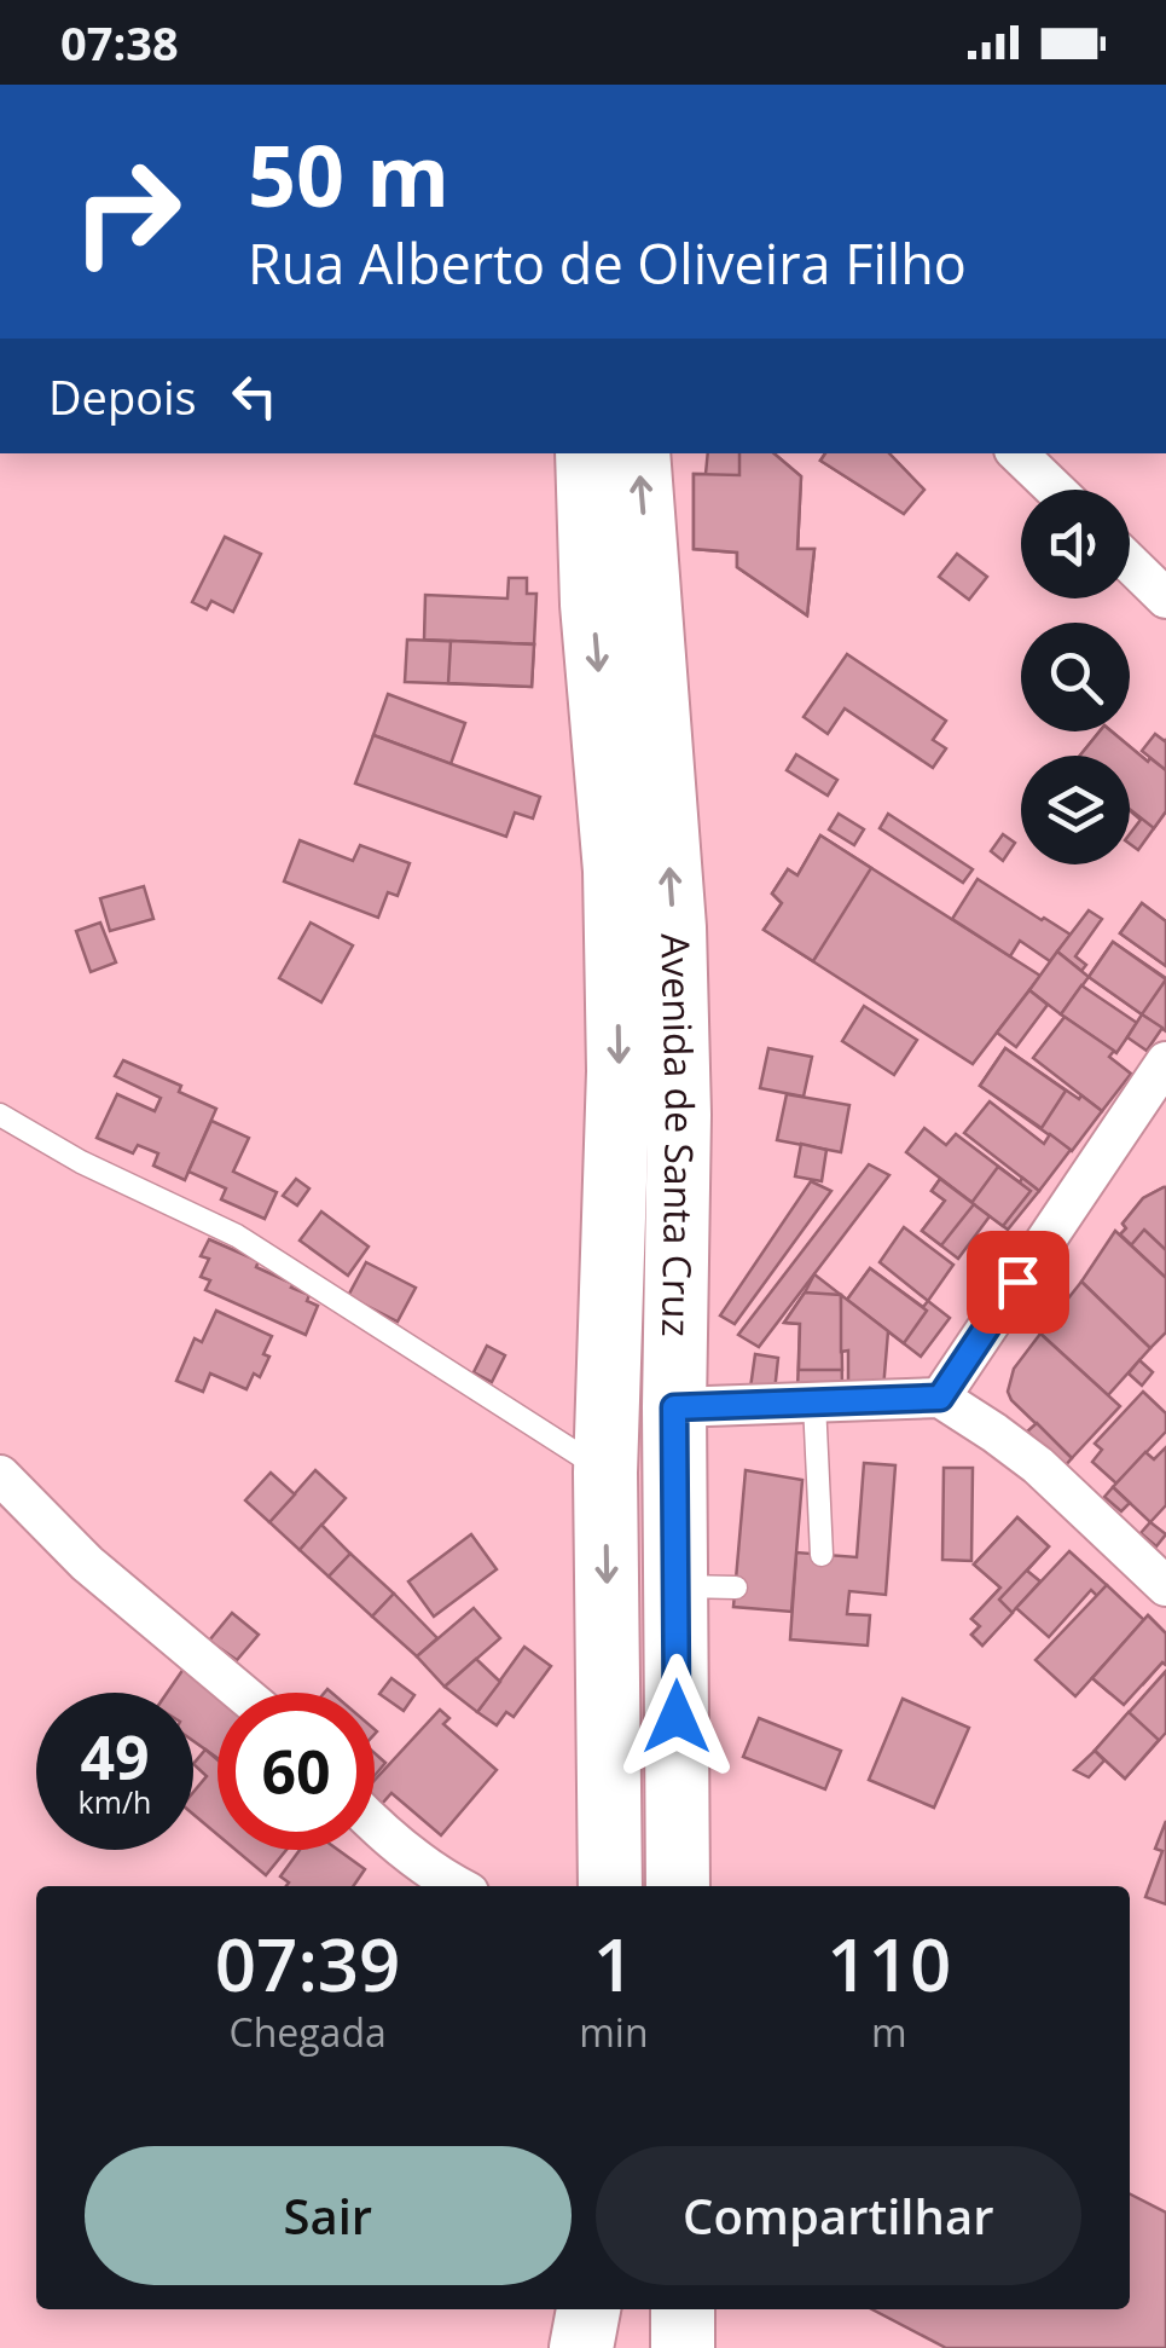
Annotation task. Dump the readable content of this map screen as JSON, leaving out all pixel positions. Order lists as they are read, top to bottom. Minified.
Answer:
{"streets":{"main road":["Avenida de Santa Cruz"]},"page":{"status":"07:38","turn":["50 m","Rua Alberto de Oliveira Filho"],"then":"Depois","speed":"49 km/h","limit":"60","eta":["07:39","Chegada","1","min","110","m"],"buttons":["Sair","Compartilhar"]}}
